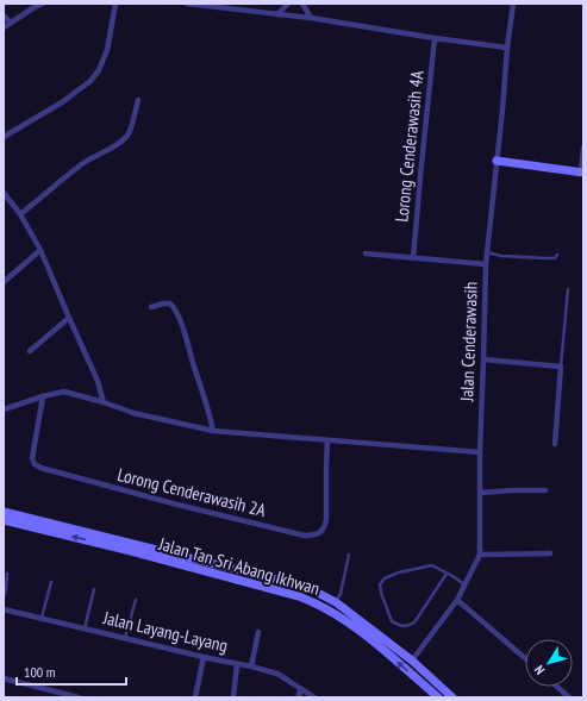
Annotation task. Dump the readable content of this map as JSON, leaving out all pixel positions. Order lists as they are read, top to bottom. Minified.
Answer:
{"streets":{"street":["Lorong Cenderawasih 4A","Jalan Cenderawasih","Lorong Cenderawasih 2A","Jalan Tan Sri Abang Ikhwan","Jalan Layang-Layang"]},"crossings":[["Jalan Cenderawasih","Jalan Tan Sri Abang Ikhwan"]],"scale_bar":"100 m","north":"bottom left"}
